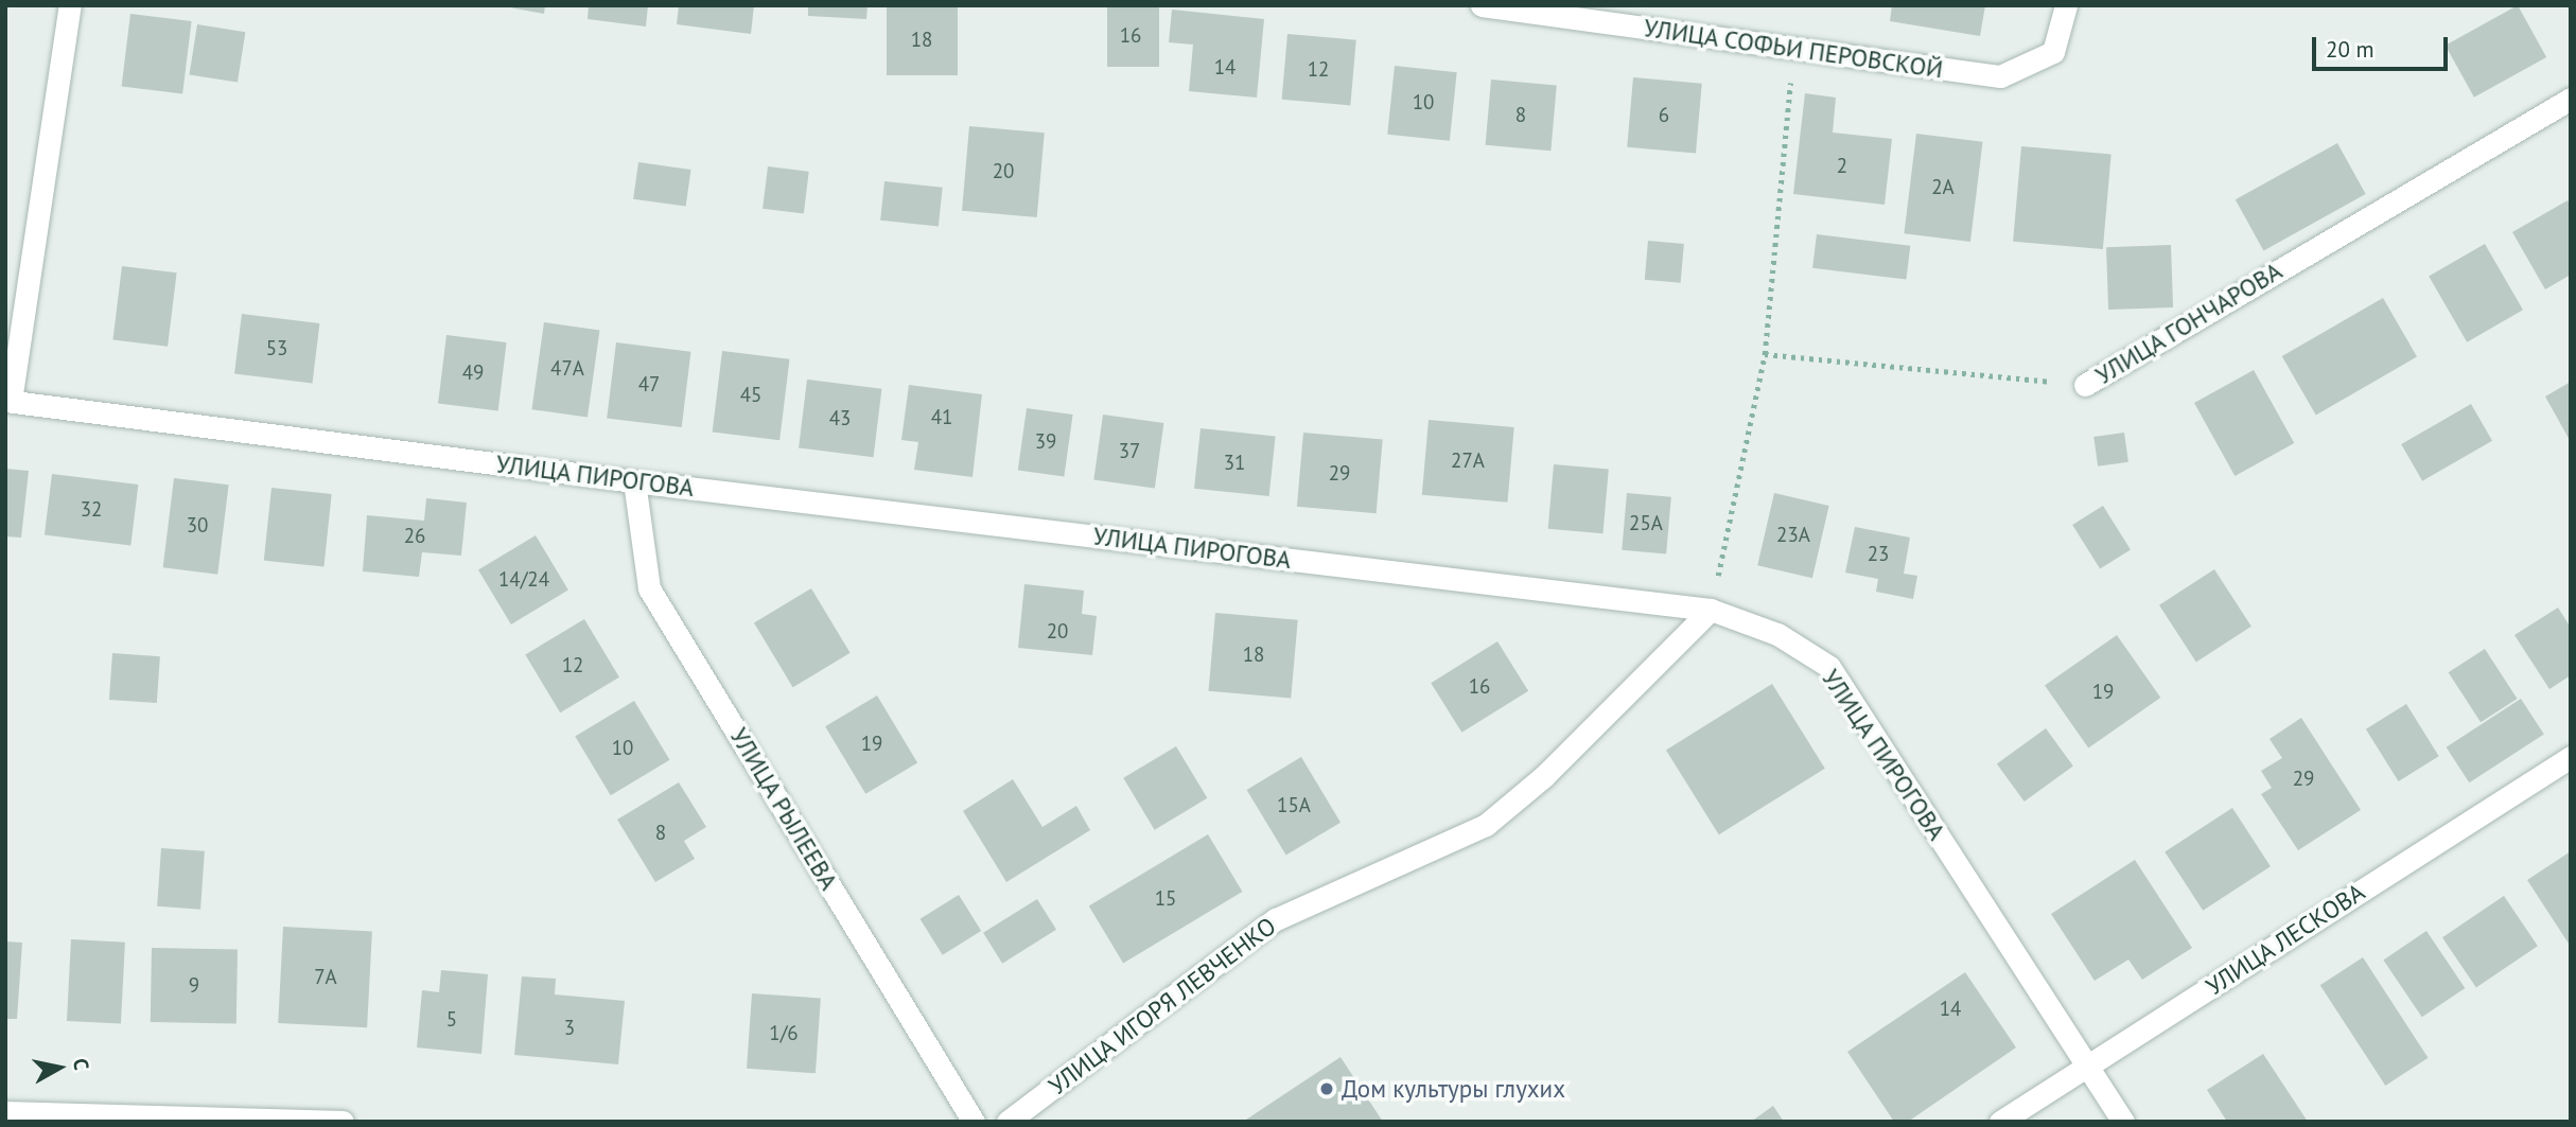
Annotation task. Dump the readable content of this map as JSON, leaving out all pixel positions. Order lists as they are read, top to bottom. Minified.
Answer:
{"streets":{"street":["УЛИЦА СОФЬИ ПЕРОВСКОЙ","УЛИЦА ГОНЧАРОВА","УЛИЦА ПИРОГОВА","УЛИЦА РЫЛЕЕВА","УЛИЦА ЛЕСКОВА","УЛИЦА ИГОРЯ ЛЕВЧЕНКО"]},"crossings":[["УЛИЦА ПИРОГОВА","УЛИЦА РЫЛЕЕВА"],["УЛИЦА ПИРОГОВА","УЛИЦА ЛЕСКОВА"],["УЛИЦА ПИРОГОВА","УЛИЦА ИГОРЯ ЛЕВЧЕНКО"]],"places":["Дом культуры глухих"],"house_numbers":["16","18","14","12","10","8","6","2","20","2А","53","47А","49","47","45","41","43","39","37","27А","31","29","32","25А","30","23А","26","23","14/24","20","18","12","16","19","19","10","29","15А","8","15","7А","9","14","5","3","1/6"],"scale_bar":"20 m","north":"right"}
